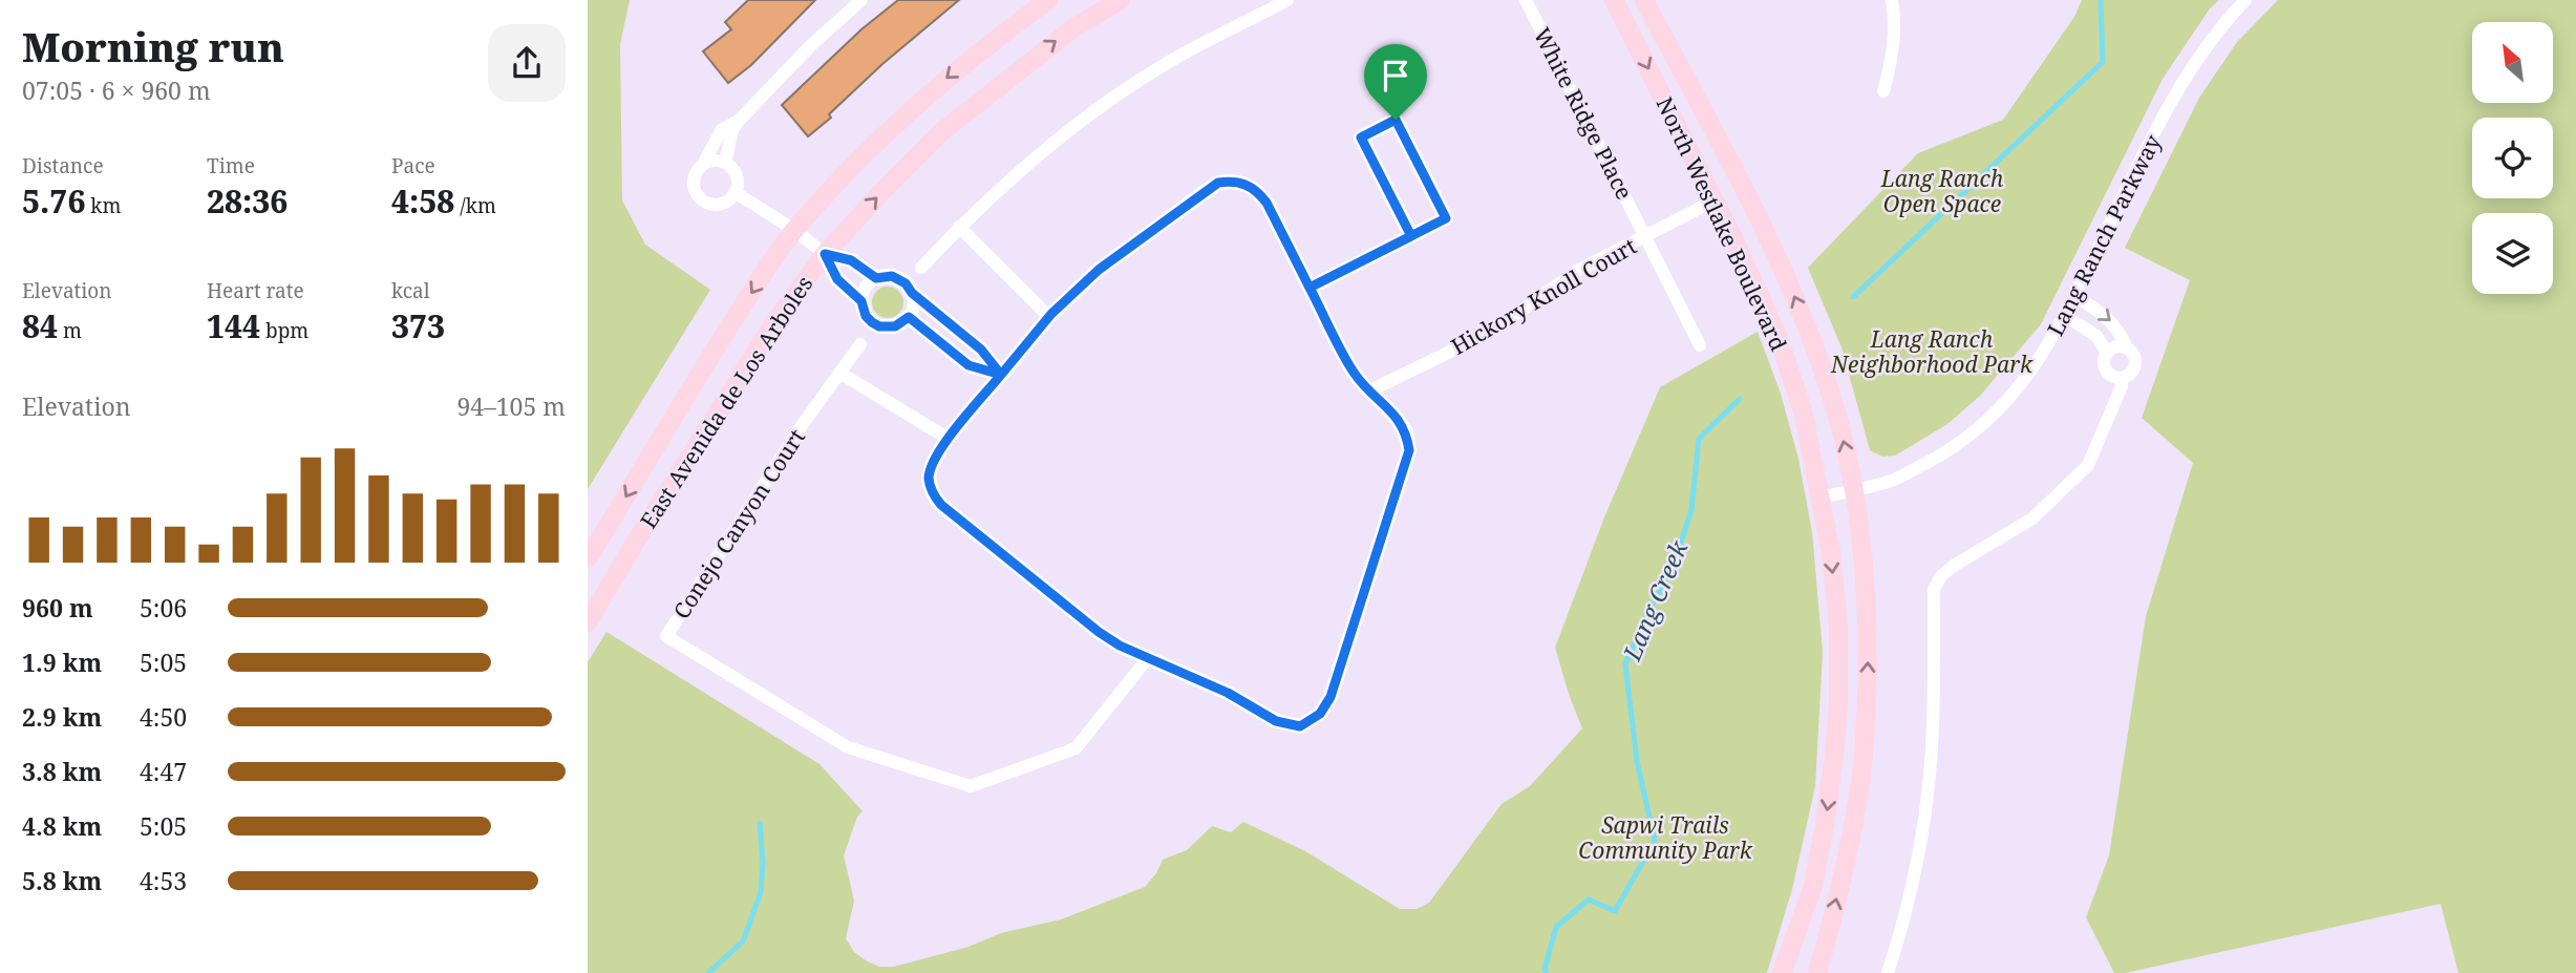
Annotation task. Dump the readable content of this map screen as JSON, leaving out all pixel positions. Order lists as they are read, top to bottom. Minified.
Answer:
{"streets":{"main road":["North Westlake Boulevard","East Avenida de Los Arboles"],"street":["White Ridge Place","Lang Ranch Parkway","Hickory Knoll Court","Conejo Canyon Court"]},"crossings":[["White Ridge Place","Hickory Knoll Court"],["North Westlake Boulevard","Lang Ranch Parkway"],["North Westlake Boulevard","Hickory Knoll Court"]],"water":["Lang Creek"],"parks":["Lang Ranch Open Space","Lang Ranch Neighborhood Park","Sapwi Trails Community Park"],"north":"top left","page":{"heading":["Morning run","07:05 · 6 × 960 m"],"stats":[["Distance","5.76 km"],["Time","28:36"],["Pace","4:58 /km"],["Elevation","84 m"],["Heart rate","144 bpm"],["kcal","373"]],"chart":["Elevation","94–105 m"],"list":[{"name":"960 m","note":"5:06"},{"name":"1.9 km","note":"5:05"},{"name":"2.9 km","note":"4:50"},{"name":"3.8 km","note":"4:47"},{"name":"4.8 km","note":"5:05"},{"name":"5.8 km","note":"4:53"}]}}
